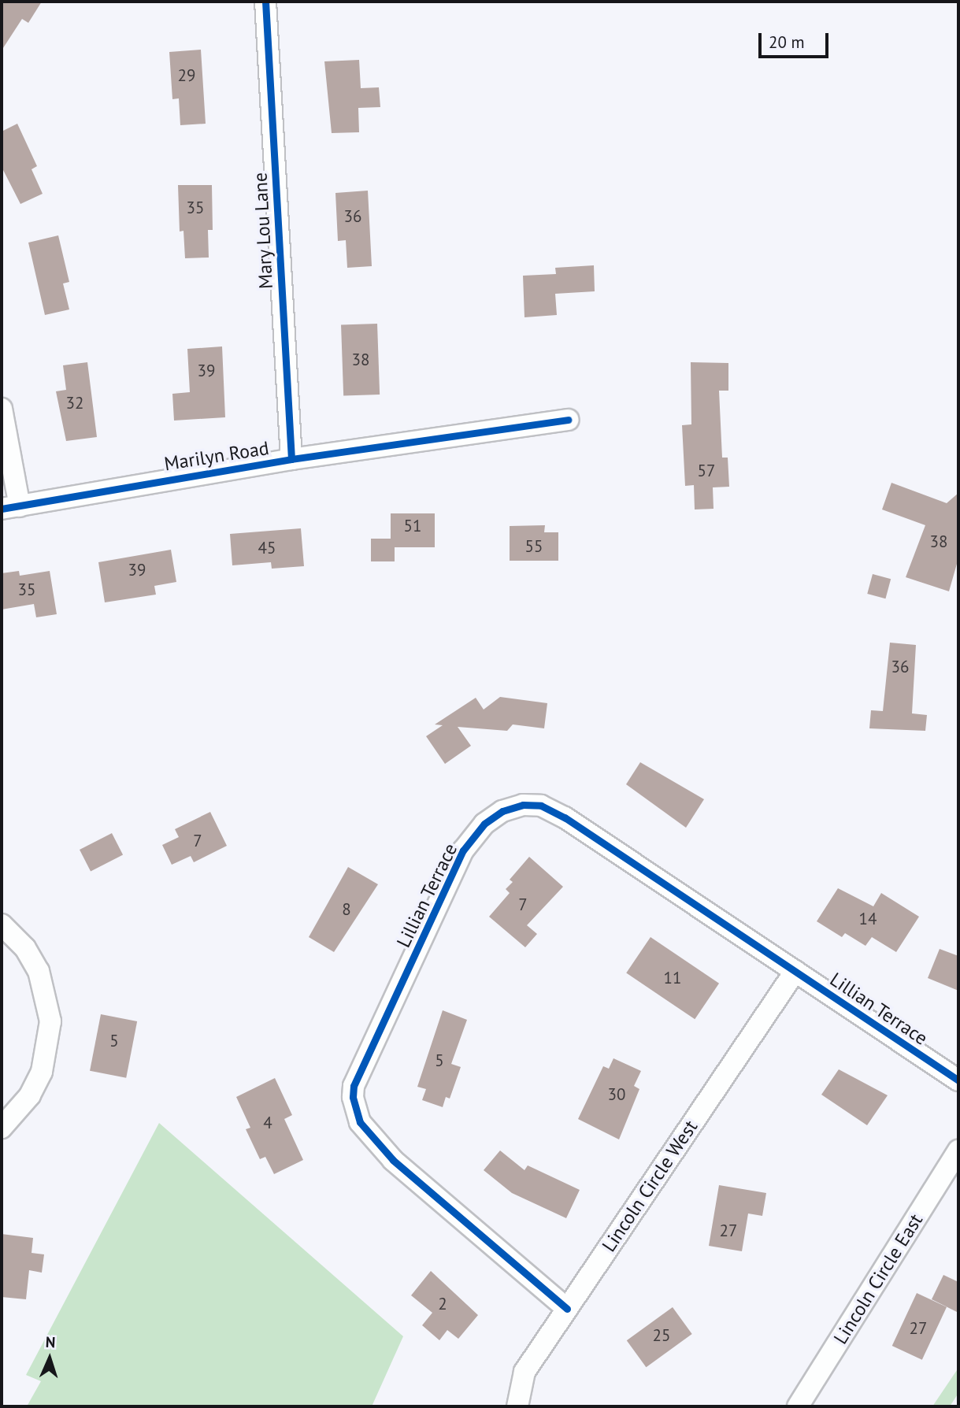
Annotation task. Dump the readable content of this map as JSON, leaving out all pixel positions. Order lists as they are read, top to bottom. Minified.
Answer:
{"streets":{"street":["Mary Lou Lane","Marilyn Road","Lillian Terrace","Lincoln Circle West","Lincoln Circle East"]},"crossings":[["Mary Lou Lane","Marilyn Road"],["Lillian Terrace","Lincoln Circle West"]],"house_numbers":["29","35","36","38","39","32","57","51","38","55","45","39","35","36","7","7","8","14","11","5","5","30","4","27","2","27","25"],"scale_bar":"20 m","north":"top"}
